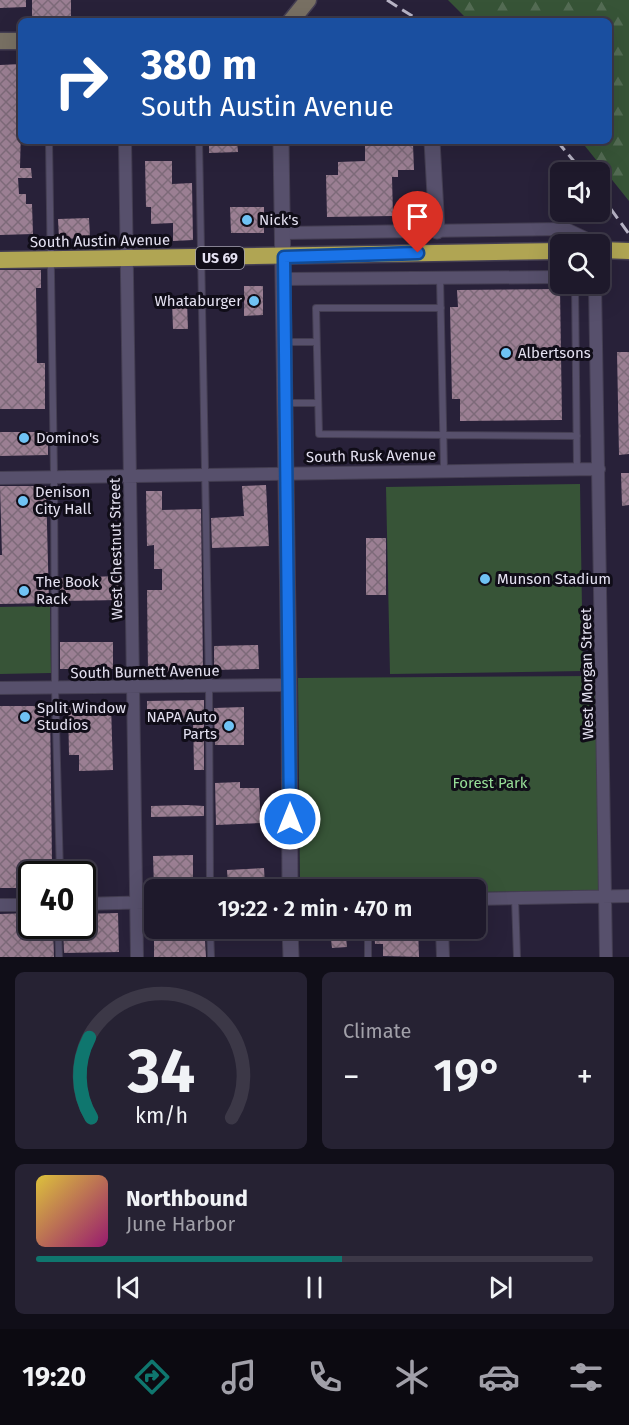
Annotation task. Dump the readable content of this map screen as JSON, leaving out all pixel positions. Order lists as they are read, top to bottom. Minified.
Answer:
{"streets":{"highway":["South Austin Avenue","US 69"],"street":["South Rusk Avenue","West Chestnut Street","South Burnett Avenue","West Morgan Street"]},"crossings":[["South Austin Avenue","West Chestnut Street"],["South Rusk Avenue","West Chestnut Street"],["South Rusk Avenue","West Morgan Street"],["West Chestnut Street","South Burnett Avenue"]],"parks":["Forest Park"],"places":["Nick's","Whataburger","Albertsons","Domino's","Denison City Hall","Munson Stadium","The Book Rack","Split Window Studios","NAPA Auto Parts"],"page":{"turn":["380 m","South Austin Avenue"],"limit":"40","trip":"19:22 · 2 min · 470 m","tile":"Climate","heat":["−","19°","+"],"song":["Northbound","June Harbor"],"tabs":"19:20","gauge":["34","km/h"]}}
